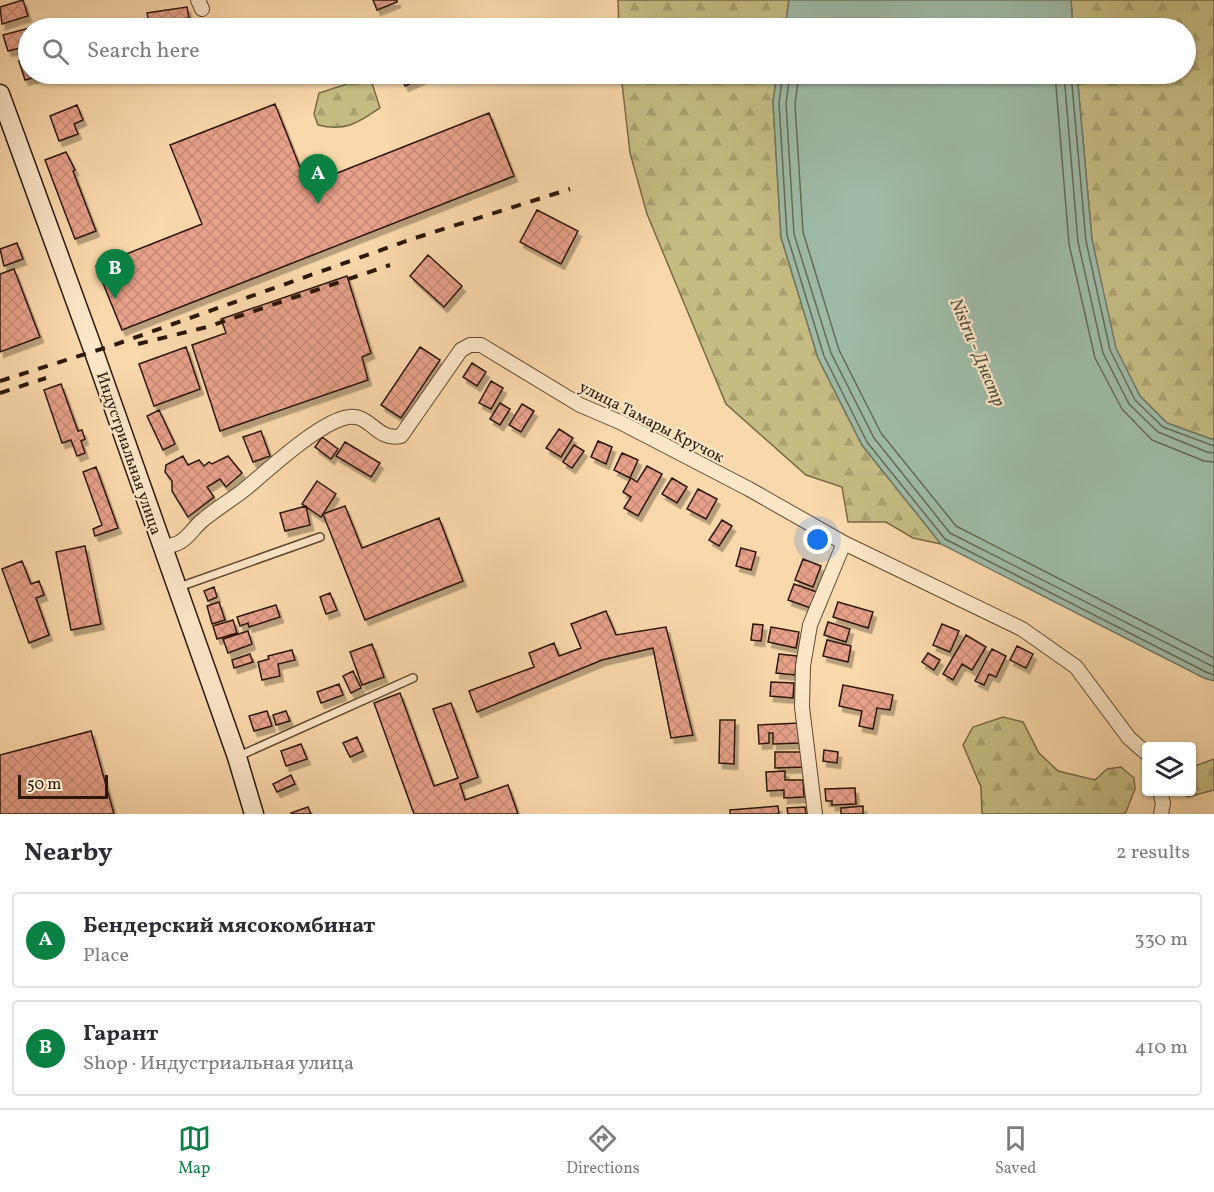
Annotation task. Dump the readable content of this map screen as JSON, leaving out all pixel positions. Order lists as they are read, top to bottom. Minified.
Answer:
{"streets":{"main road":["Индустриальная улица"],"street":["улица Тамары Кручок"]},"crossings":[["улица Тамары Кручок","Индустриальная улица"]],"water":["Nistru - Днестр"],"scale_bar":"50 m","page":{"search":"Search here","pins":["A","B"],"scale":"50 m","heading":["Nearby","2 results"],"list":[{"mark":"A","name":"Бендерский мясокомбинат","note":"Place","value":"330 m"},{"mark":"B","name":"Гарант","note":"Shop · Индустриальная улица","value":"410 m"}],"nav":["Map","Directions","Saved"]}}
